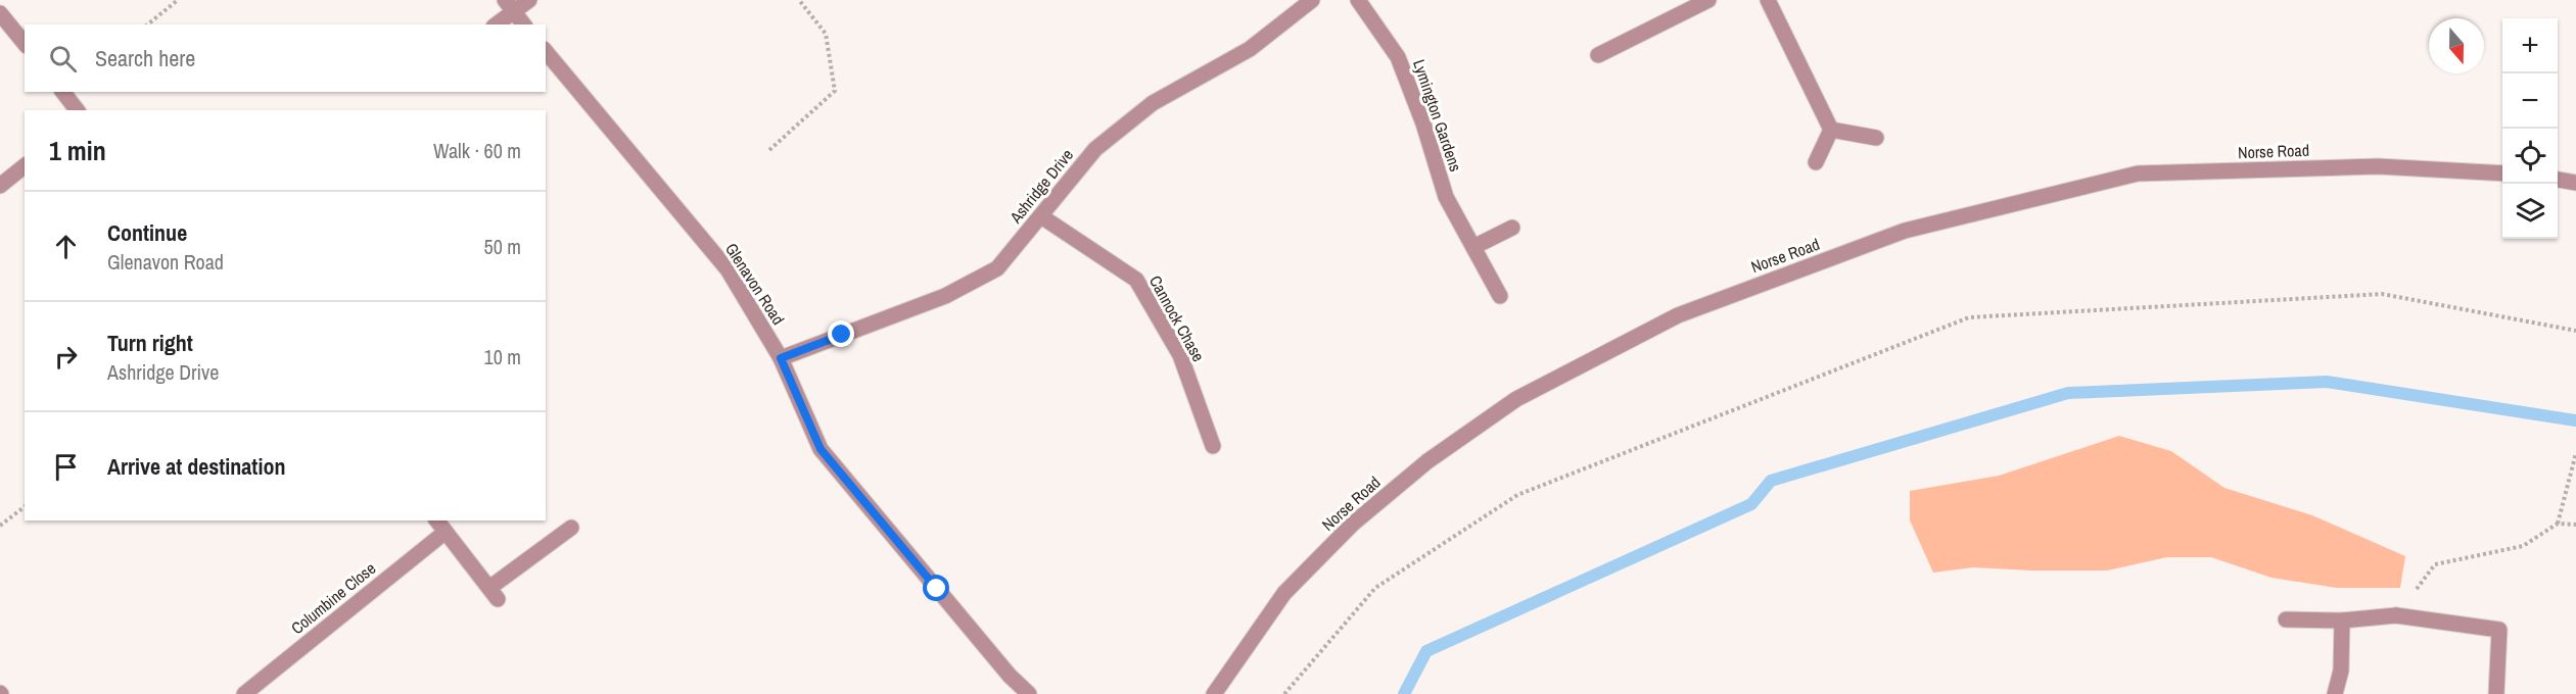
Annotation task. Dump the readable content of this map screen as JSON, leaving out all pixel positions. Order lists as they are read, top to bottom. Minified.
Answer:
{"streets":{"street":["Lymington Gardens","Norse Road","Ashridge Drive","Glenavon Road","Cannock Chase","Columbine Close"]},"crossings":[["Ashridge Drive","Glenavon Road"],["Ashridge Drive","Cannock Chase"]],"north":"bottom","page":{"map_buttons":["+","−"],"search":"Search here","heading":["1 min","Walk · 60 m"],"list":[["Continue","Glenavon Road","50 m"],["Turn right","Ashridge Drive","10 m"],"Arrive at destination"]}}
